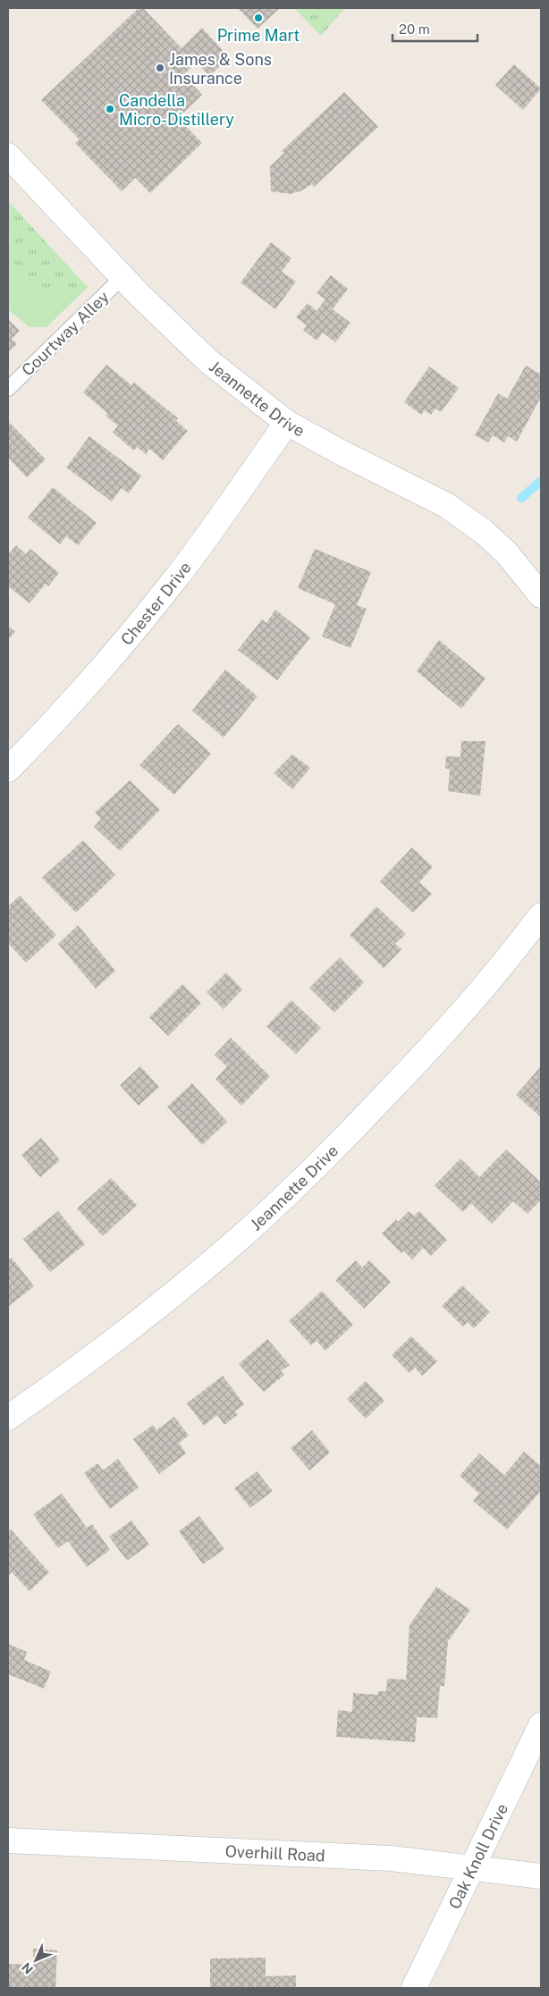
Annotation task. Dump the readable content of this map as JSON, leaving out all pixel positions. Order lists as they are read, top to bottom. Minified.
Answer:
{"streets":{"street":["Jeannette Drive","Chester Drive","Overhill Road","Oak Knoll Drive"],"lane":["Courtway Alley"]},"crossings":[["Courtway Alley","Jeannette Drive"],["Jeannette Drive","Chester Drive"],["Overhill Road","Oak Knoll Drive"]],"places":["Prime Mart","James & Sons Insurance","Candella Micro-Distillery"],"scale_bar":"20 m","north":"bottom left"}
